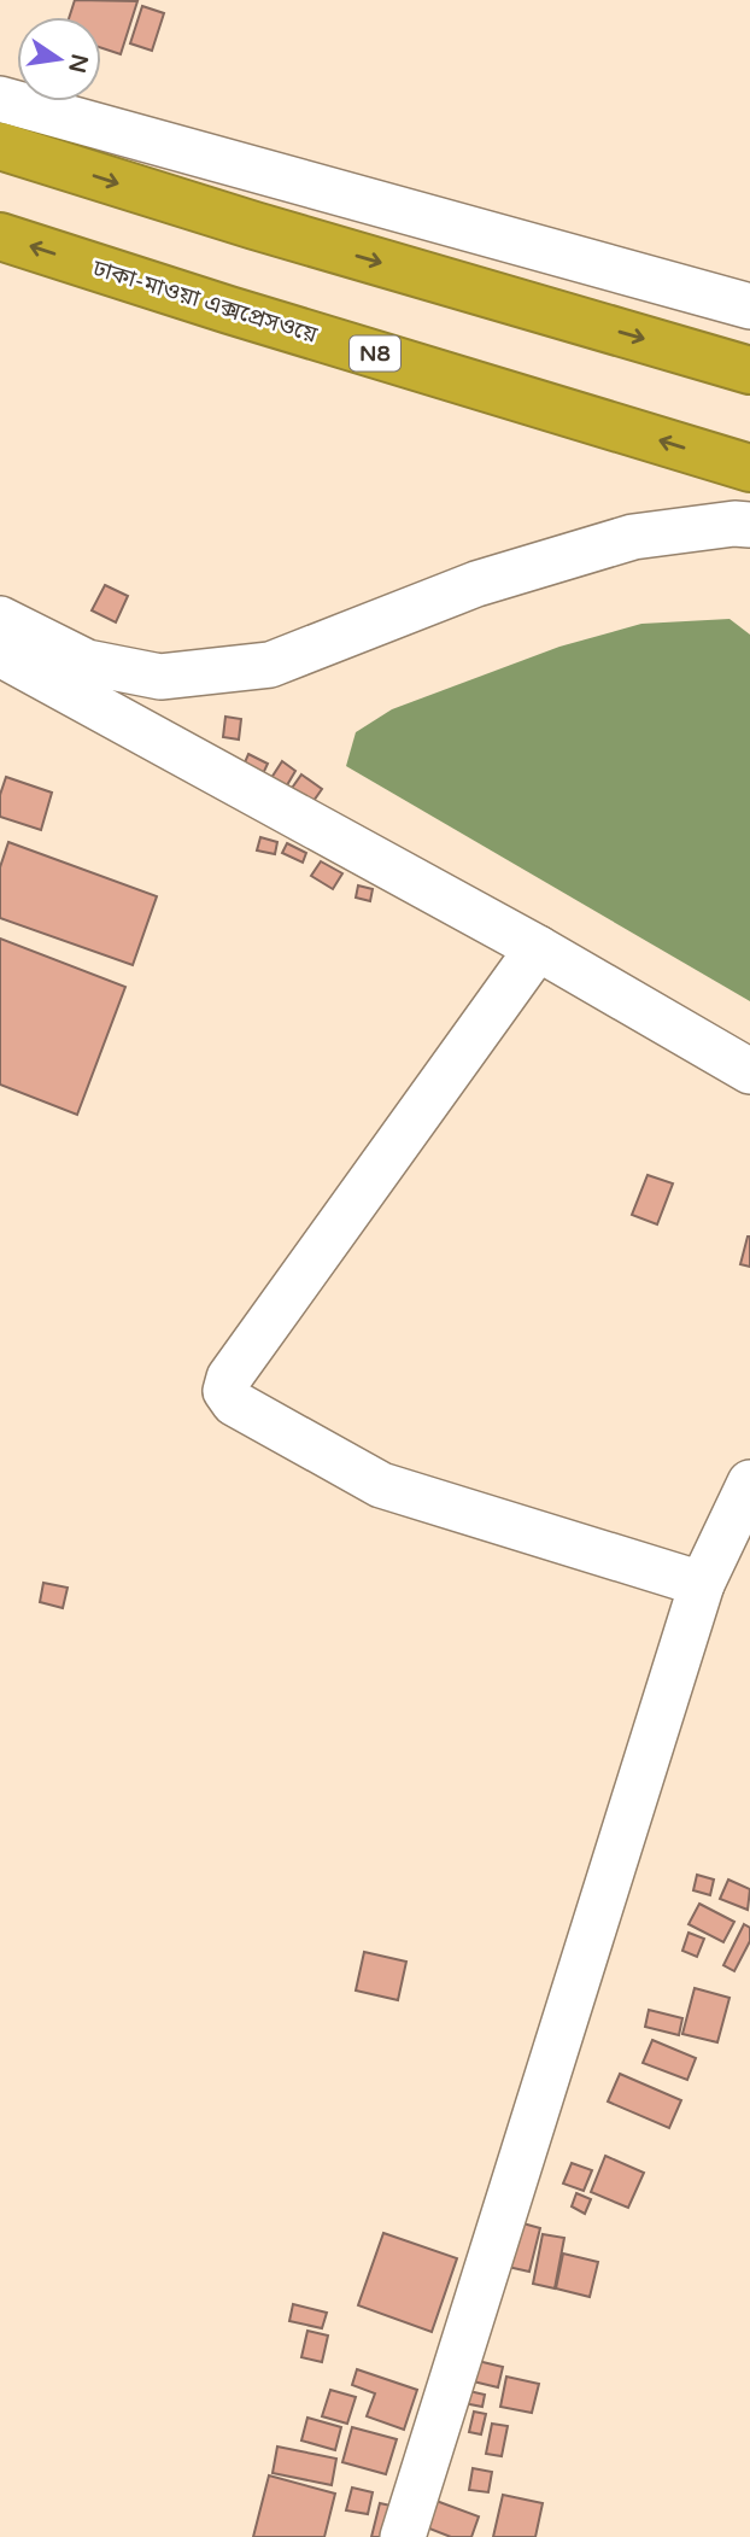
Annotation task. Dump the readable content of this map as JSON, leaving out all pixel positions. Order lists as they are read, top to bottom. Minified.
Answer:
{"streets":{"highway":["ঢাকা-মাওয়া এক্সপ্রেসওয়ে","N8"]},"north":"right"}
